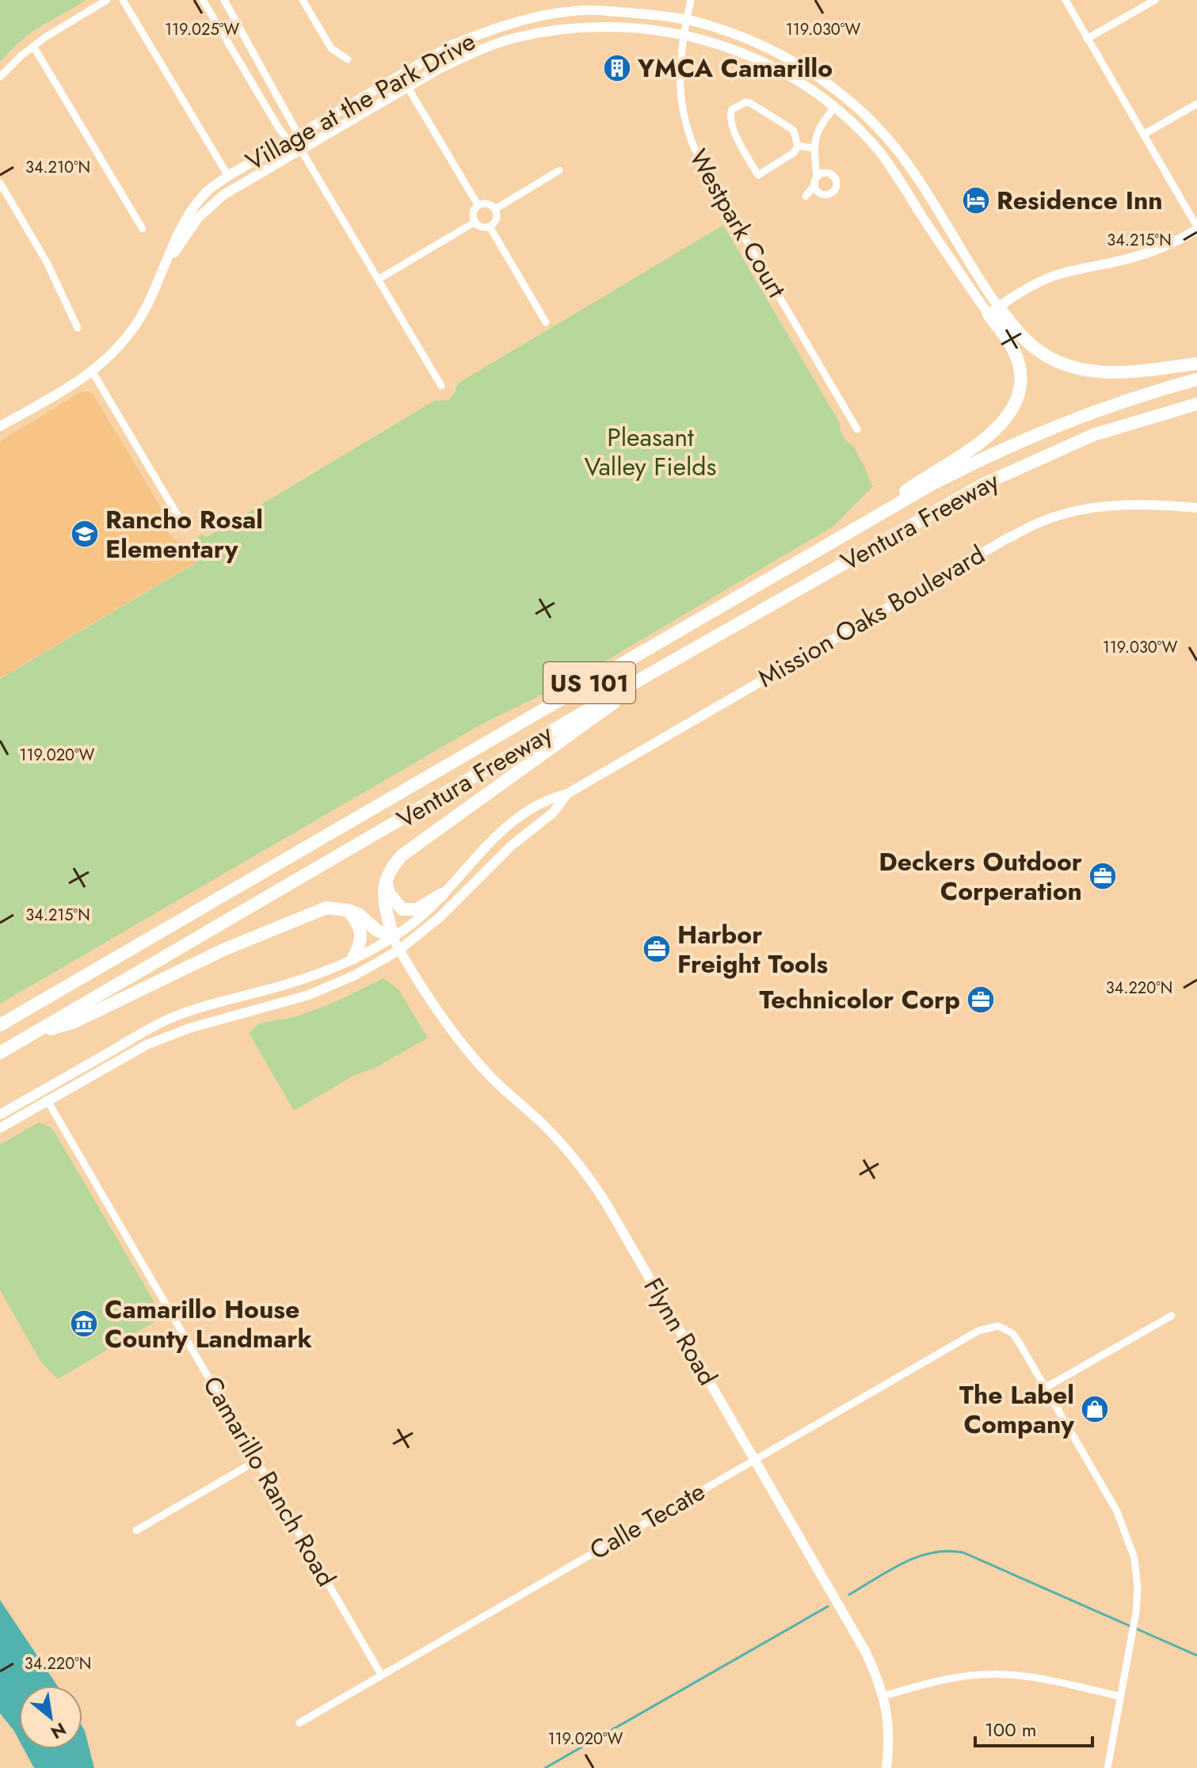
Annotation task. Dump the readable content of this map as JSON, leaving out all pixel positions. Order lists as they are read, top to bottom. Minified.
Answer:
{"streets":{"highway":["Ventura Freeway","US 101"],"main road":["Village at the Park Drive","Mission Oaks Boulevard","Flynn Road"],"street":["Westpark Court","Camarillo Ranch Road","Calle Tecate"]},"crossings":[["Village at the Park Drive","Westpark Court"],["Mission Oaks Boulevard","Flynn Road"],["Mission Oaks Boulevard","Camarillo Ranch Road"],["Flynn Road","Calle Tecate"],["Camarillo Ranch Road","Calle Tecate"]],"parks":["Pleasant Valley Fields"],"places":{"building":["YMCA Camarillo"],"hotel":["Residence Inn"],"school or university":["Rancho Rosal Elementary"],"office":["Deckers Outdoor Corperation","Harbor Freight Tools","Technicolor Corp"],"museum":["Camarillo House County Landmark"],"shop":["The Label Company"]},"scale_bar":"100 m","north":"bottom right","coordinates":["119.025°W","119.030°W","34.210°N","34.215°N","119.020°W","34.220°N"]}
